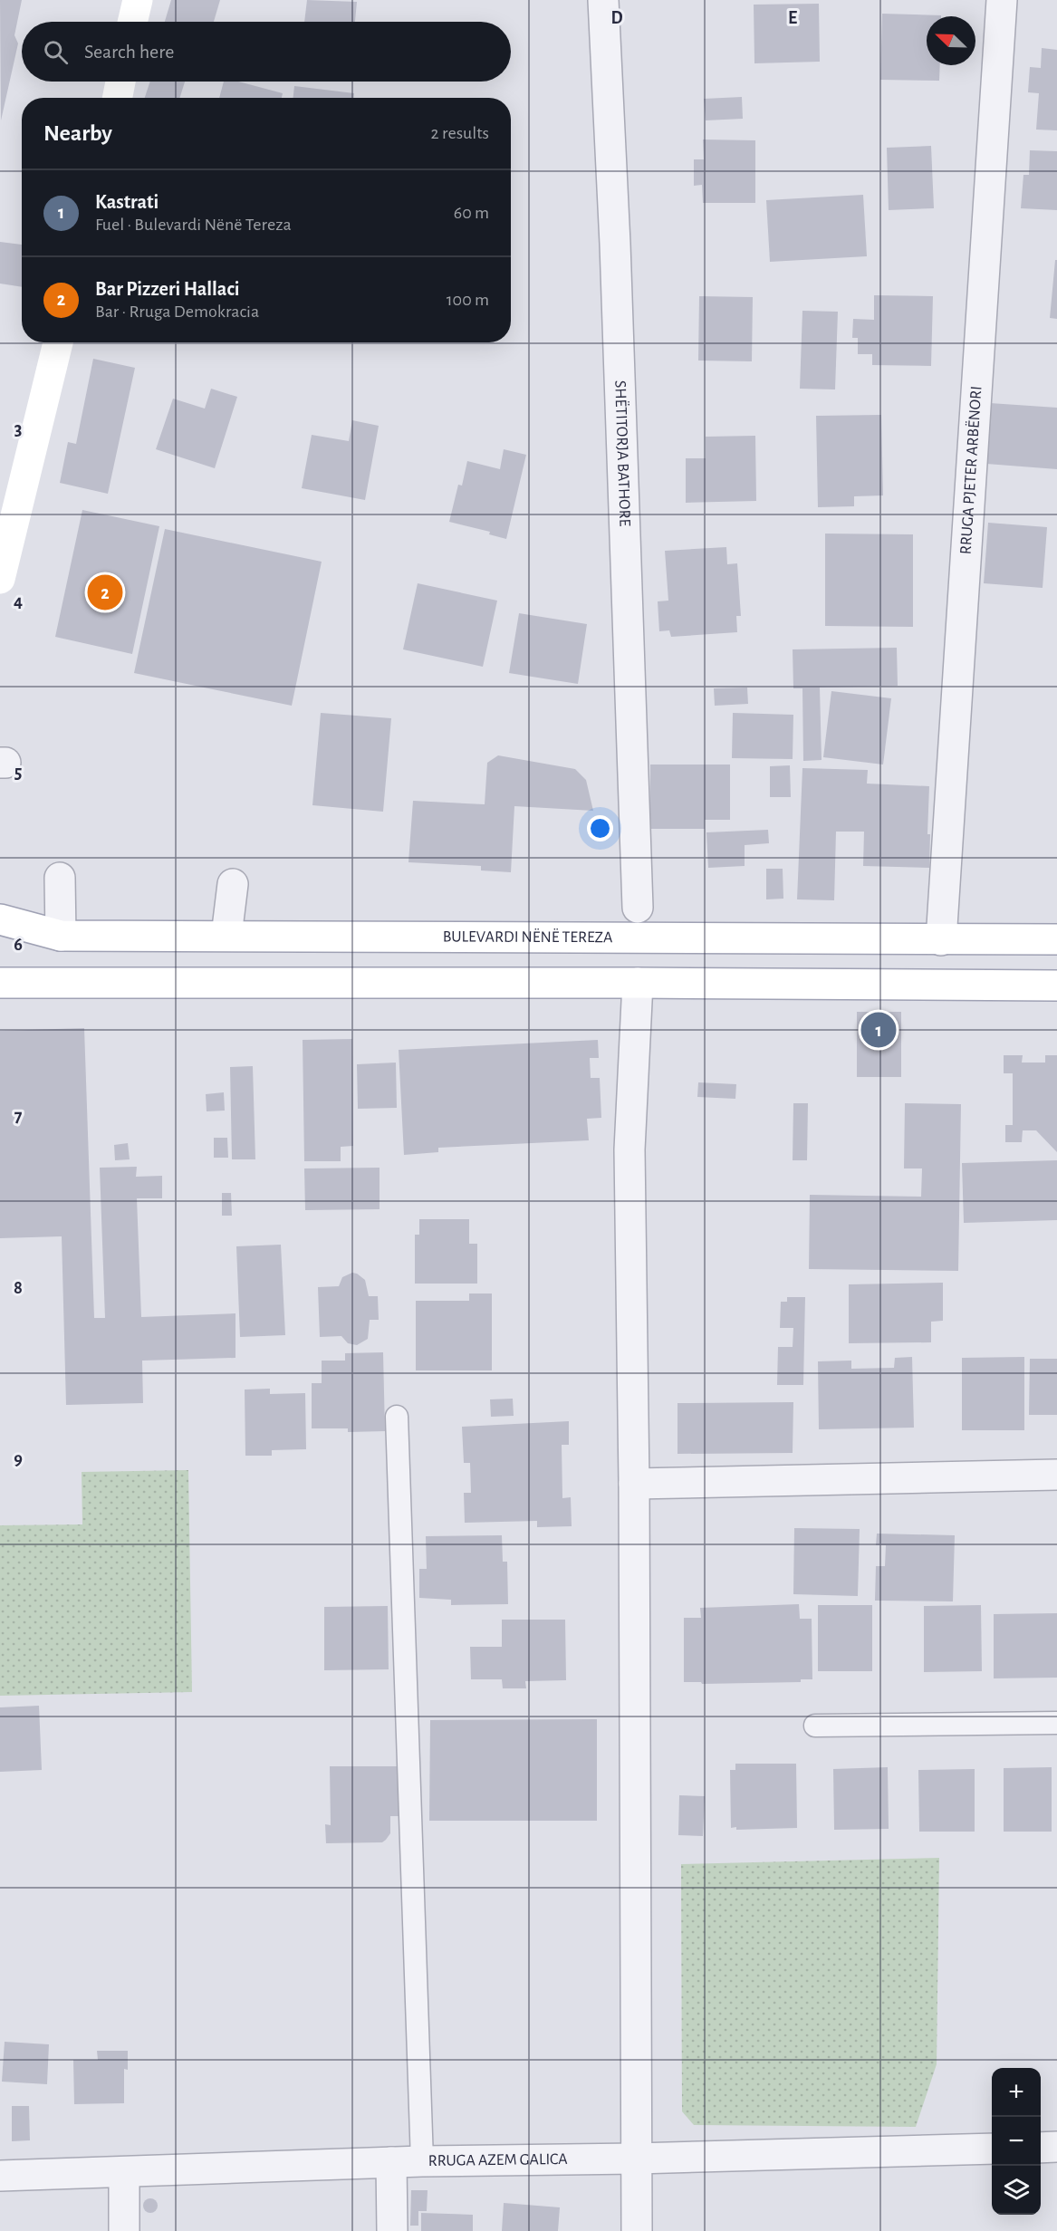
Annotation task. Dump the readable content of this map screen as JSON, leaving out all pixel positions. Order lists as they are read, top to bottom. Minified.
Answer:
{"streets":{"main road":["BULEVARDI NËNË TEREZA"],"street":["SHËTITORJA BATHORE","RRUGA PJETER ARBËNORI","RRUGA AZEM GALICA"]},"crossings":[["RRUGA PJETER ARBËNORI","BULEVARDI NËNË TEREZA"]],"north":"top left","page":{"search":"Search here","heading":["Nearby","2 results"],"list":[{"mark":"1","name":"Kastrati","note":"Fuel · Bulevardi Nënë Tereza","value":"60 m"},{"mark":"2","name":"Bar Pizzeri Hallaci","note":"Bar · Rruga Demokracia","value":"100 m"}],"pins":["2","1"],"map_buttons":["+","−"]},"grid":{"columns":["D","E"],"rows":["3","4","5","6","7","8","9"]}}
